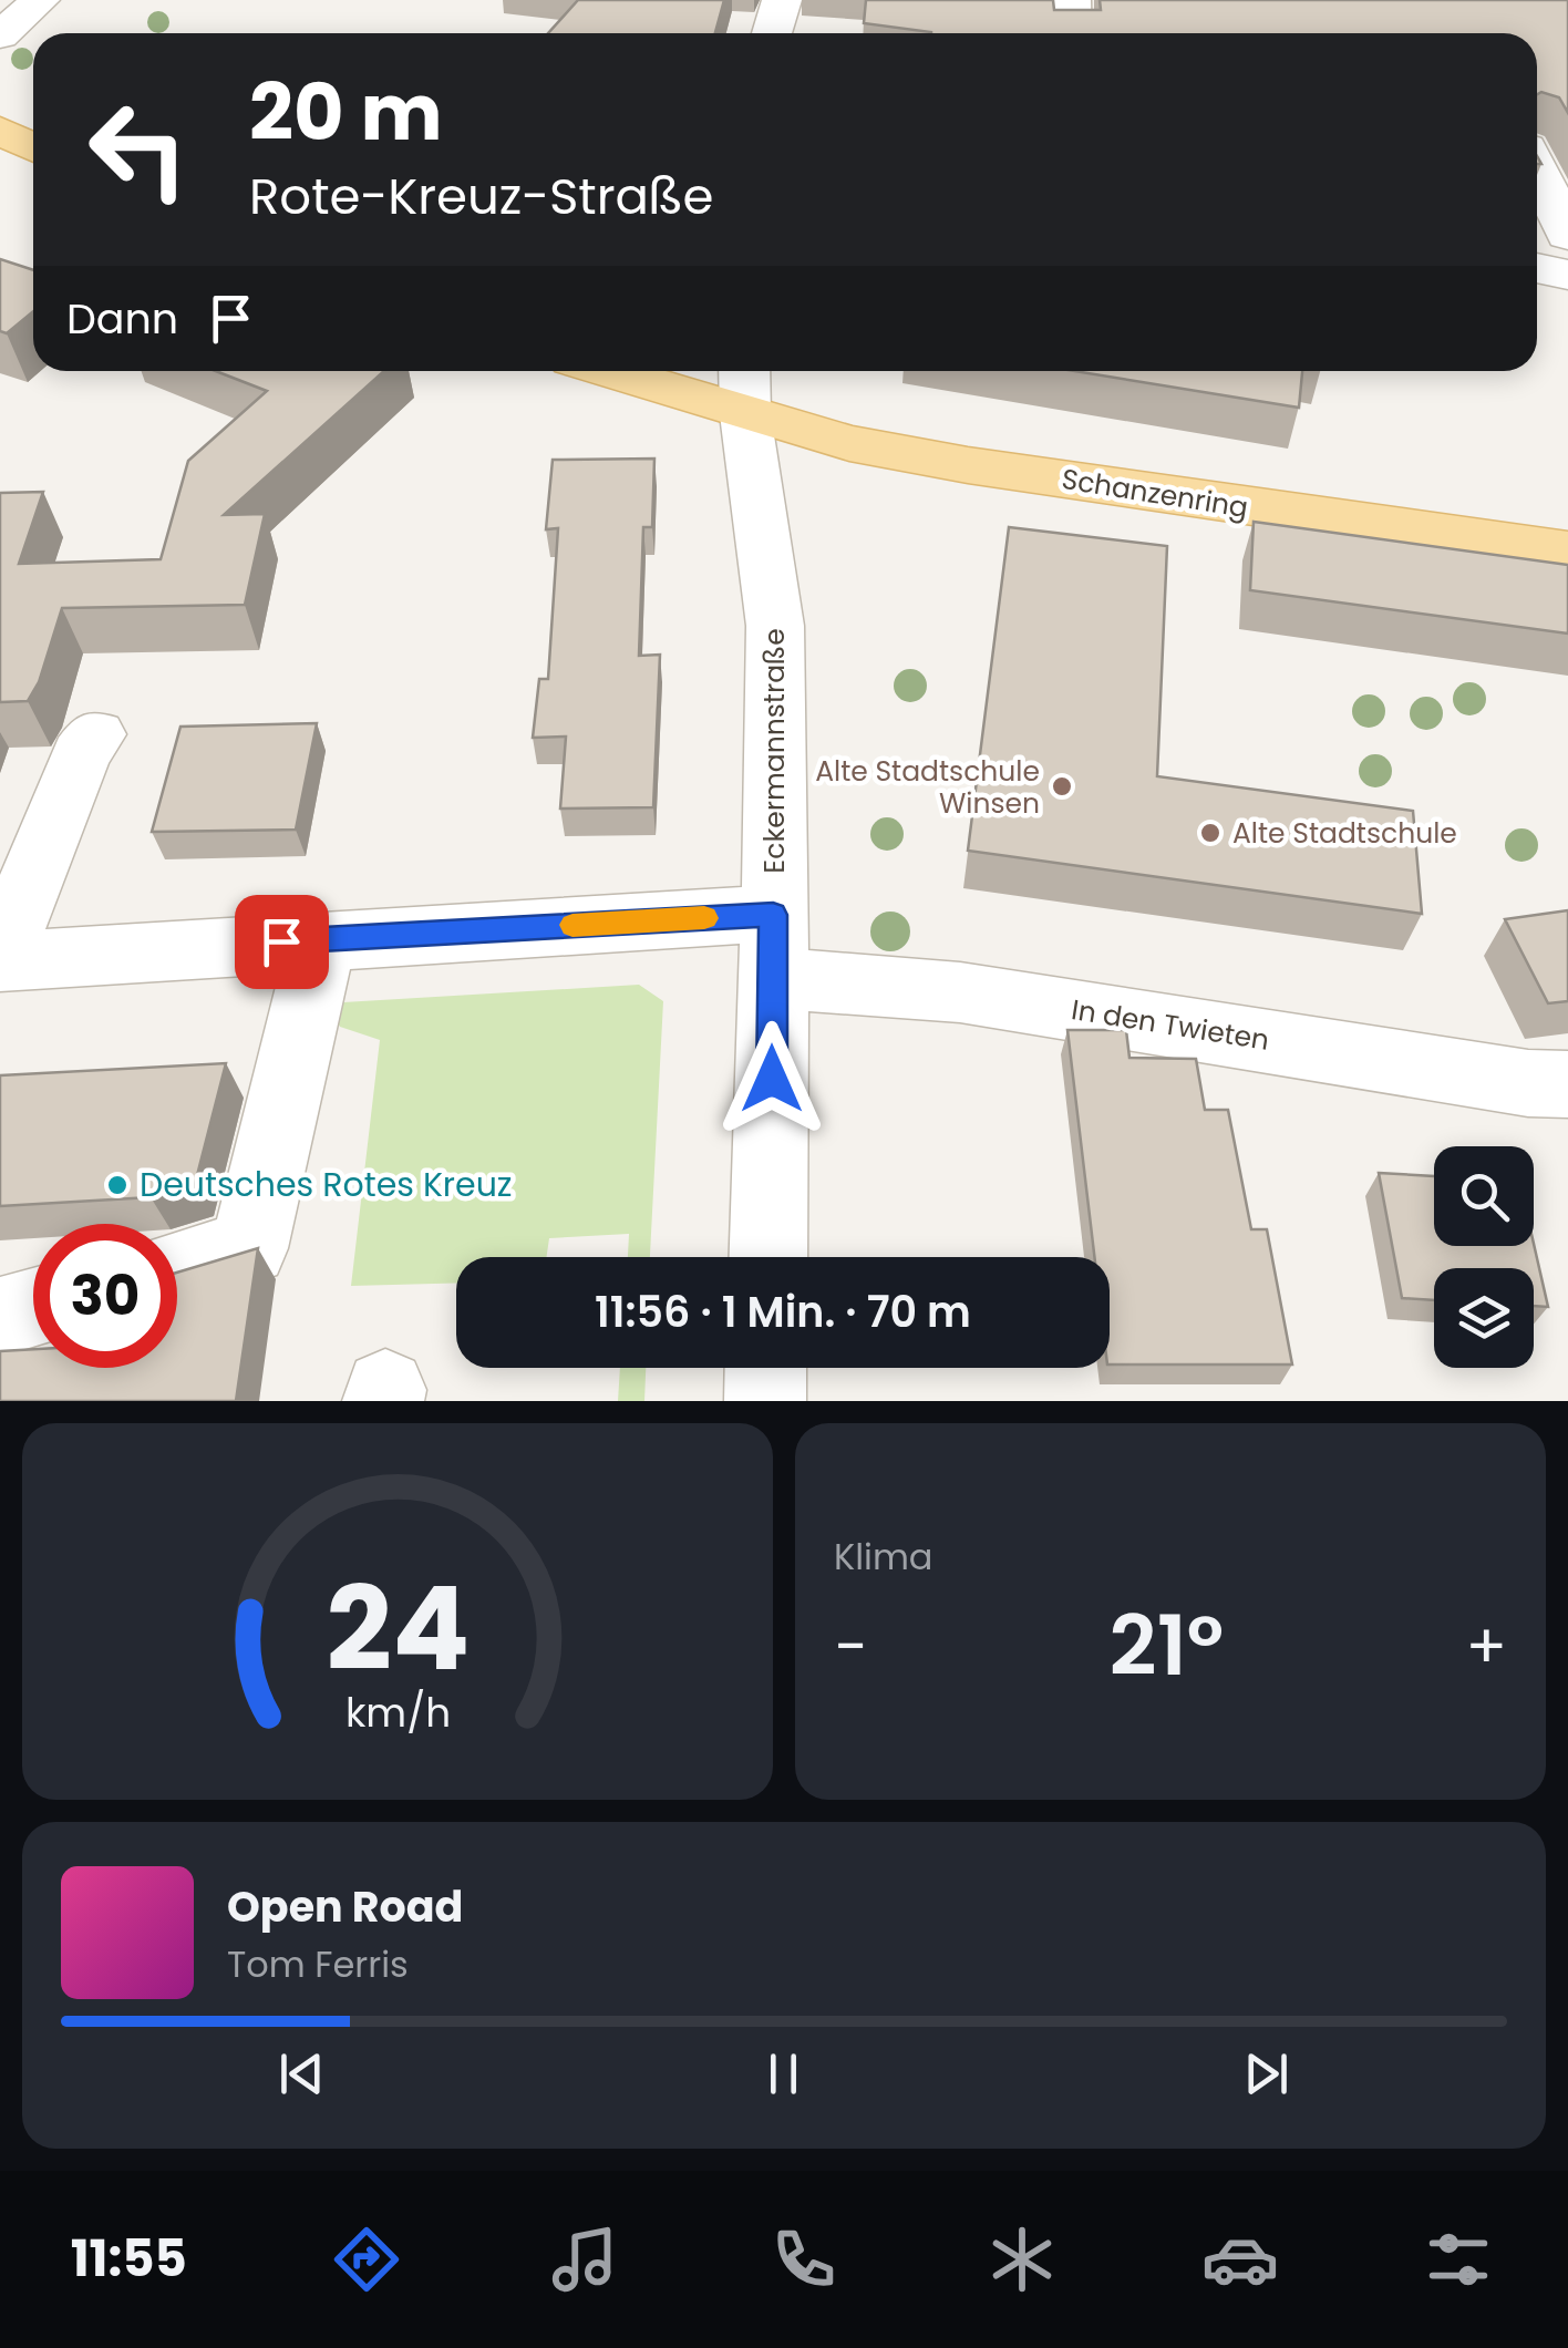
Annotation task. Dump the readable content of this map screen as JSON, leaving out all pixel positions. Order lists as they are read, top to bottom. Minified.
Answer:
{"streets":{"main road":["Schanzenring"],"street":["Eckermannstraße","In den Twieten"]},"crossings":[["Schanzenring","Eckermannstraße"],["Eckermannstraße","In den Twieten"]],"places":["Alte Stadtschule Winsen","Alte Stadtschule","Deutsches Rotes Kreuz"],"page":{"turn":["20 m","Rote-Kreuz-Straße"],"then":"Dann","limit":"30","trip":"11:56 · 1 Min. · 70 m","tile":"Klima","heat":["−","21°","+"],"song":["Open Road","Tom Ferris"],"tabs":"11:55","gauge":["24","km/h"]}}
